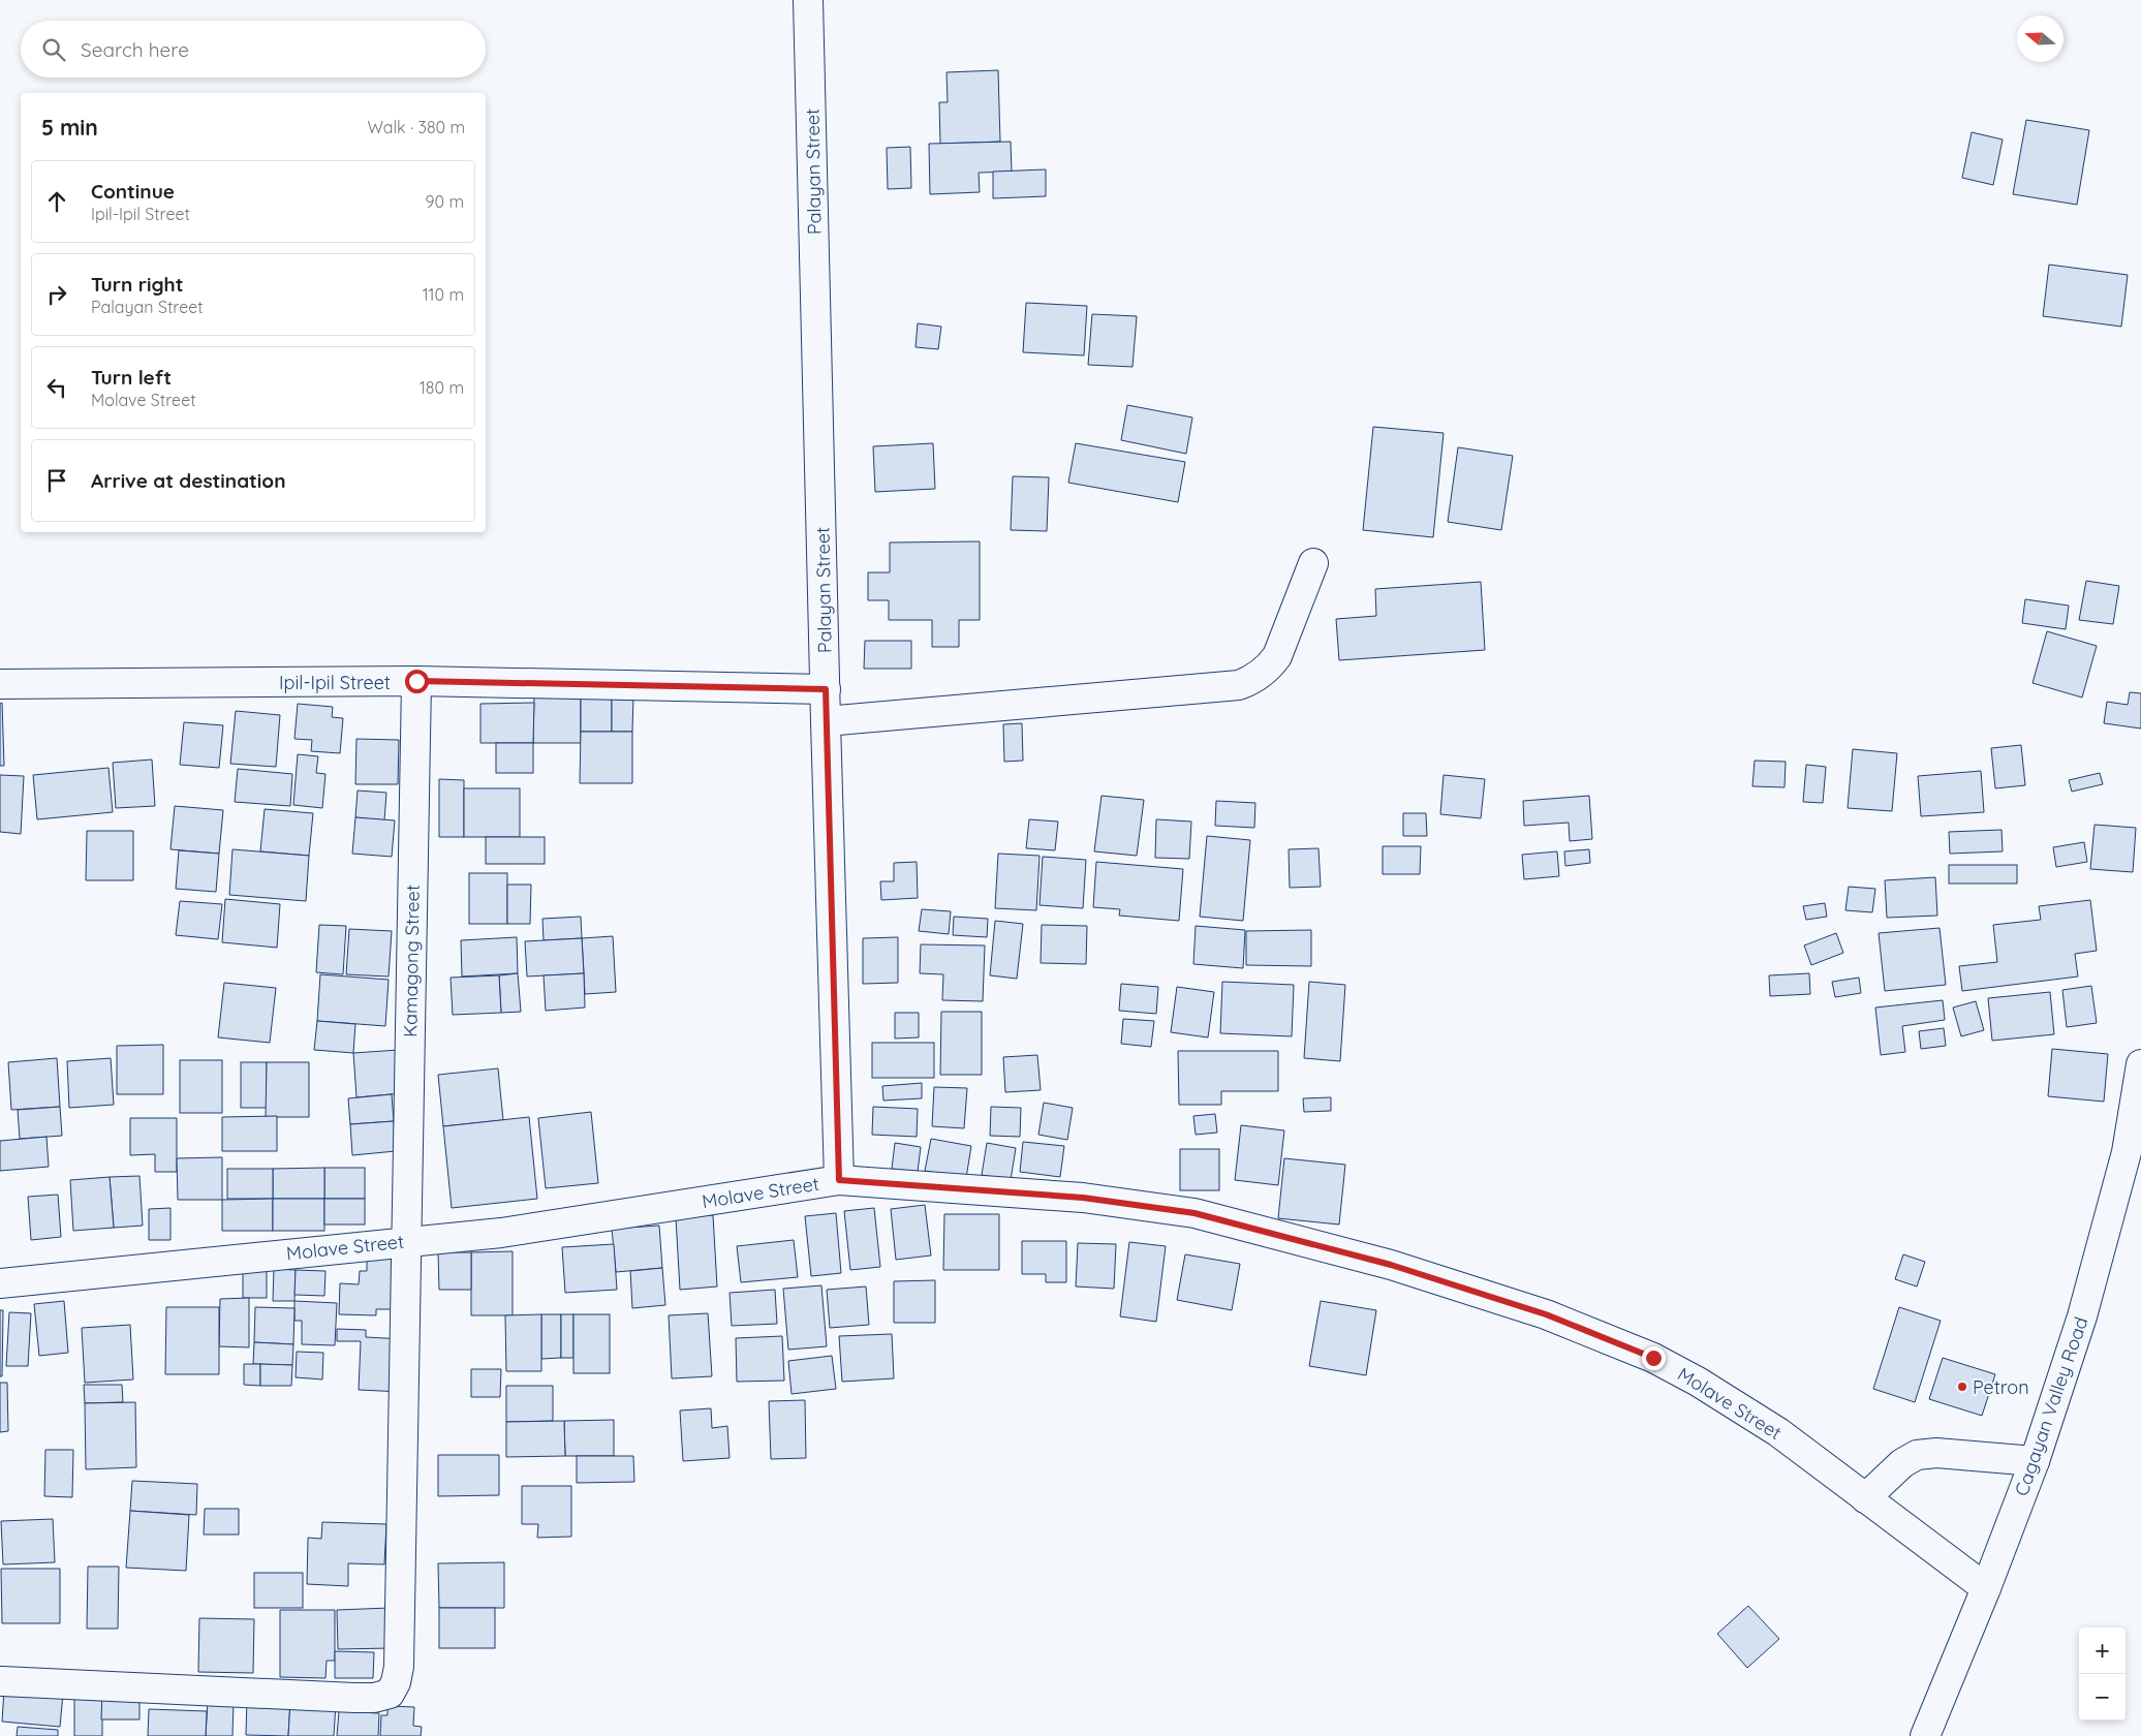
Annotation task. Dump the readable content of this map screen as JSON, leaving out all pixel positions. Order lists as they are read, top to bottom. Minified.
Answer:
{"streets":{"street":["Palayan Street","Ipil-Ipil Street","Kamagong Street","Molave Street","Cagayan Valley Road"]},"crossings":[["Palayan Street","Ipil-Ipil Street"],["Palayan Street","Molave Street"],["Ipil-Ipil Street","Kamagong Street"],["Kamagong Street","Molave Street"],["Molave Street","Cagayan Valley Road"]],"places":["Petron"],"north":"left","page":{"search":"Search here","heading":["5 min","Walk · 380 m"],"list":[["Continue","Ipil-Ipil Street","90 m"],["Turn right","Palayan Street","110 m"],["Turn left","Molave Street","180 m"],"Arrive at destination"],"map_buttons":["+","−"]}}
